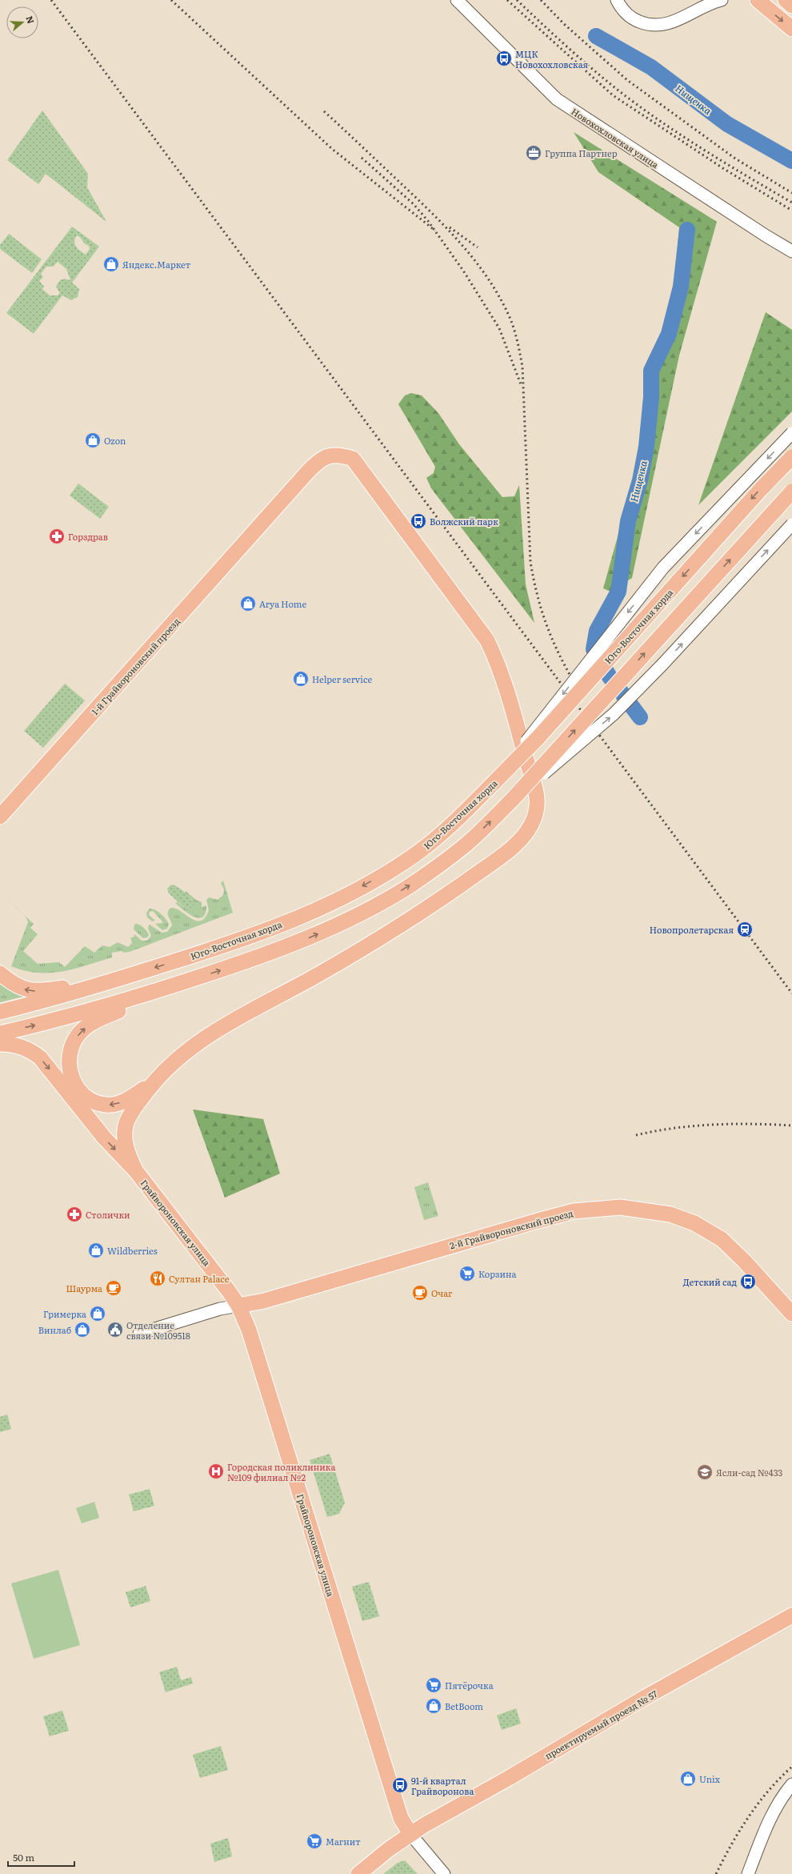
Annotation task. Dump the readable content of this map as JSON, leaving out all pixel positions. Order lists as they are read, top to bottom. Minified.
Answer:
{"streets":{"main road":["Юго-Восточная хорда","1-й Грайвороновский проезд","Грайвороновская улица","2-й Грайвороновский проезд","проектируемый проезд № 57"],"street":["Новохохловская улица"]},"crossings":[["Грайвороновская улица","2-й Грайвороновский проезд"],["Грайвороновская улица","проектируемый проезд № 57"]],"water":["Нищенка"],"places":{"bus stop":["МЦК Новохохловская","Волжский парк","Детский сад","91-й квартал Грайворонова"],"office":["Группа Партнер"],"shop":["Яндекс.Маркет","Ozon","Arya Home","Helper service","Wildberries","Гримерка","Винлаб","BetBoom","Unix"],"pharmacy":["Горздрав","Столички"],"station":["Новопролетарская"],"supermarket":["Корзина","Пятёрочка","Магнит"],"restaurant":["Султан Palace"],"cafe":["Шаурма","Очаг"],"public building":["Отделение связи №109518"],"hospital":["Городская поликлиника №109 филиал №2"],"school or university":["Ясли-сад №433"]},"scale_bar":"50 m","north":"right"}
